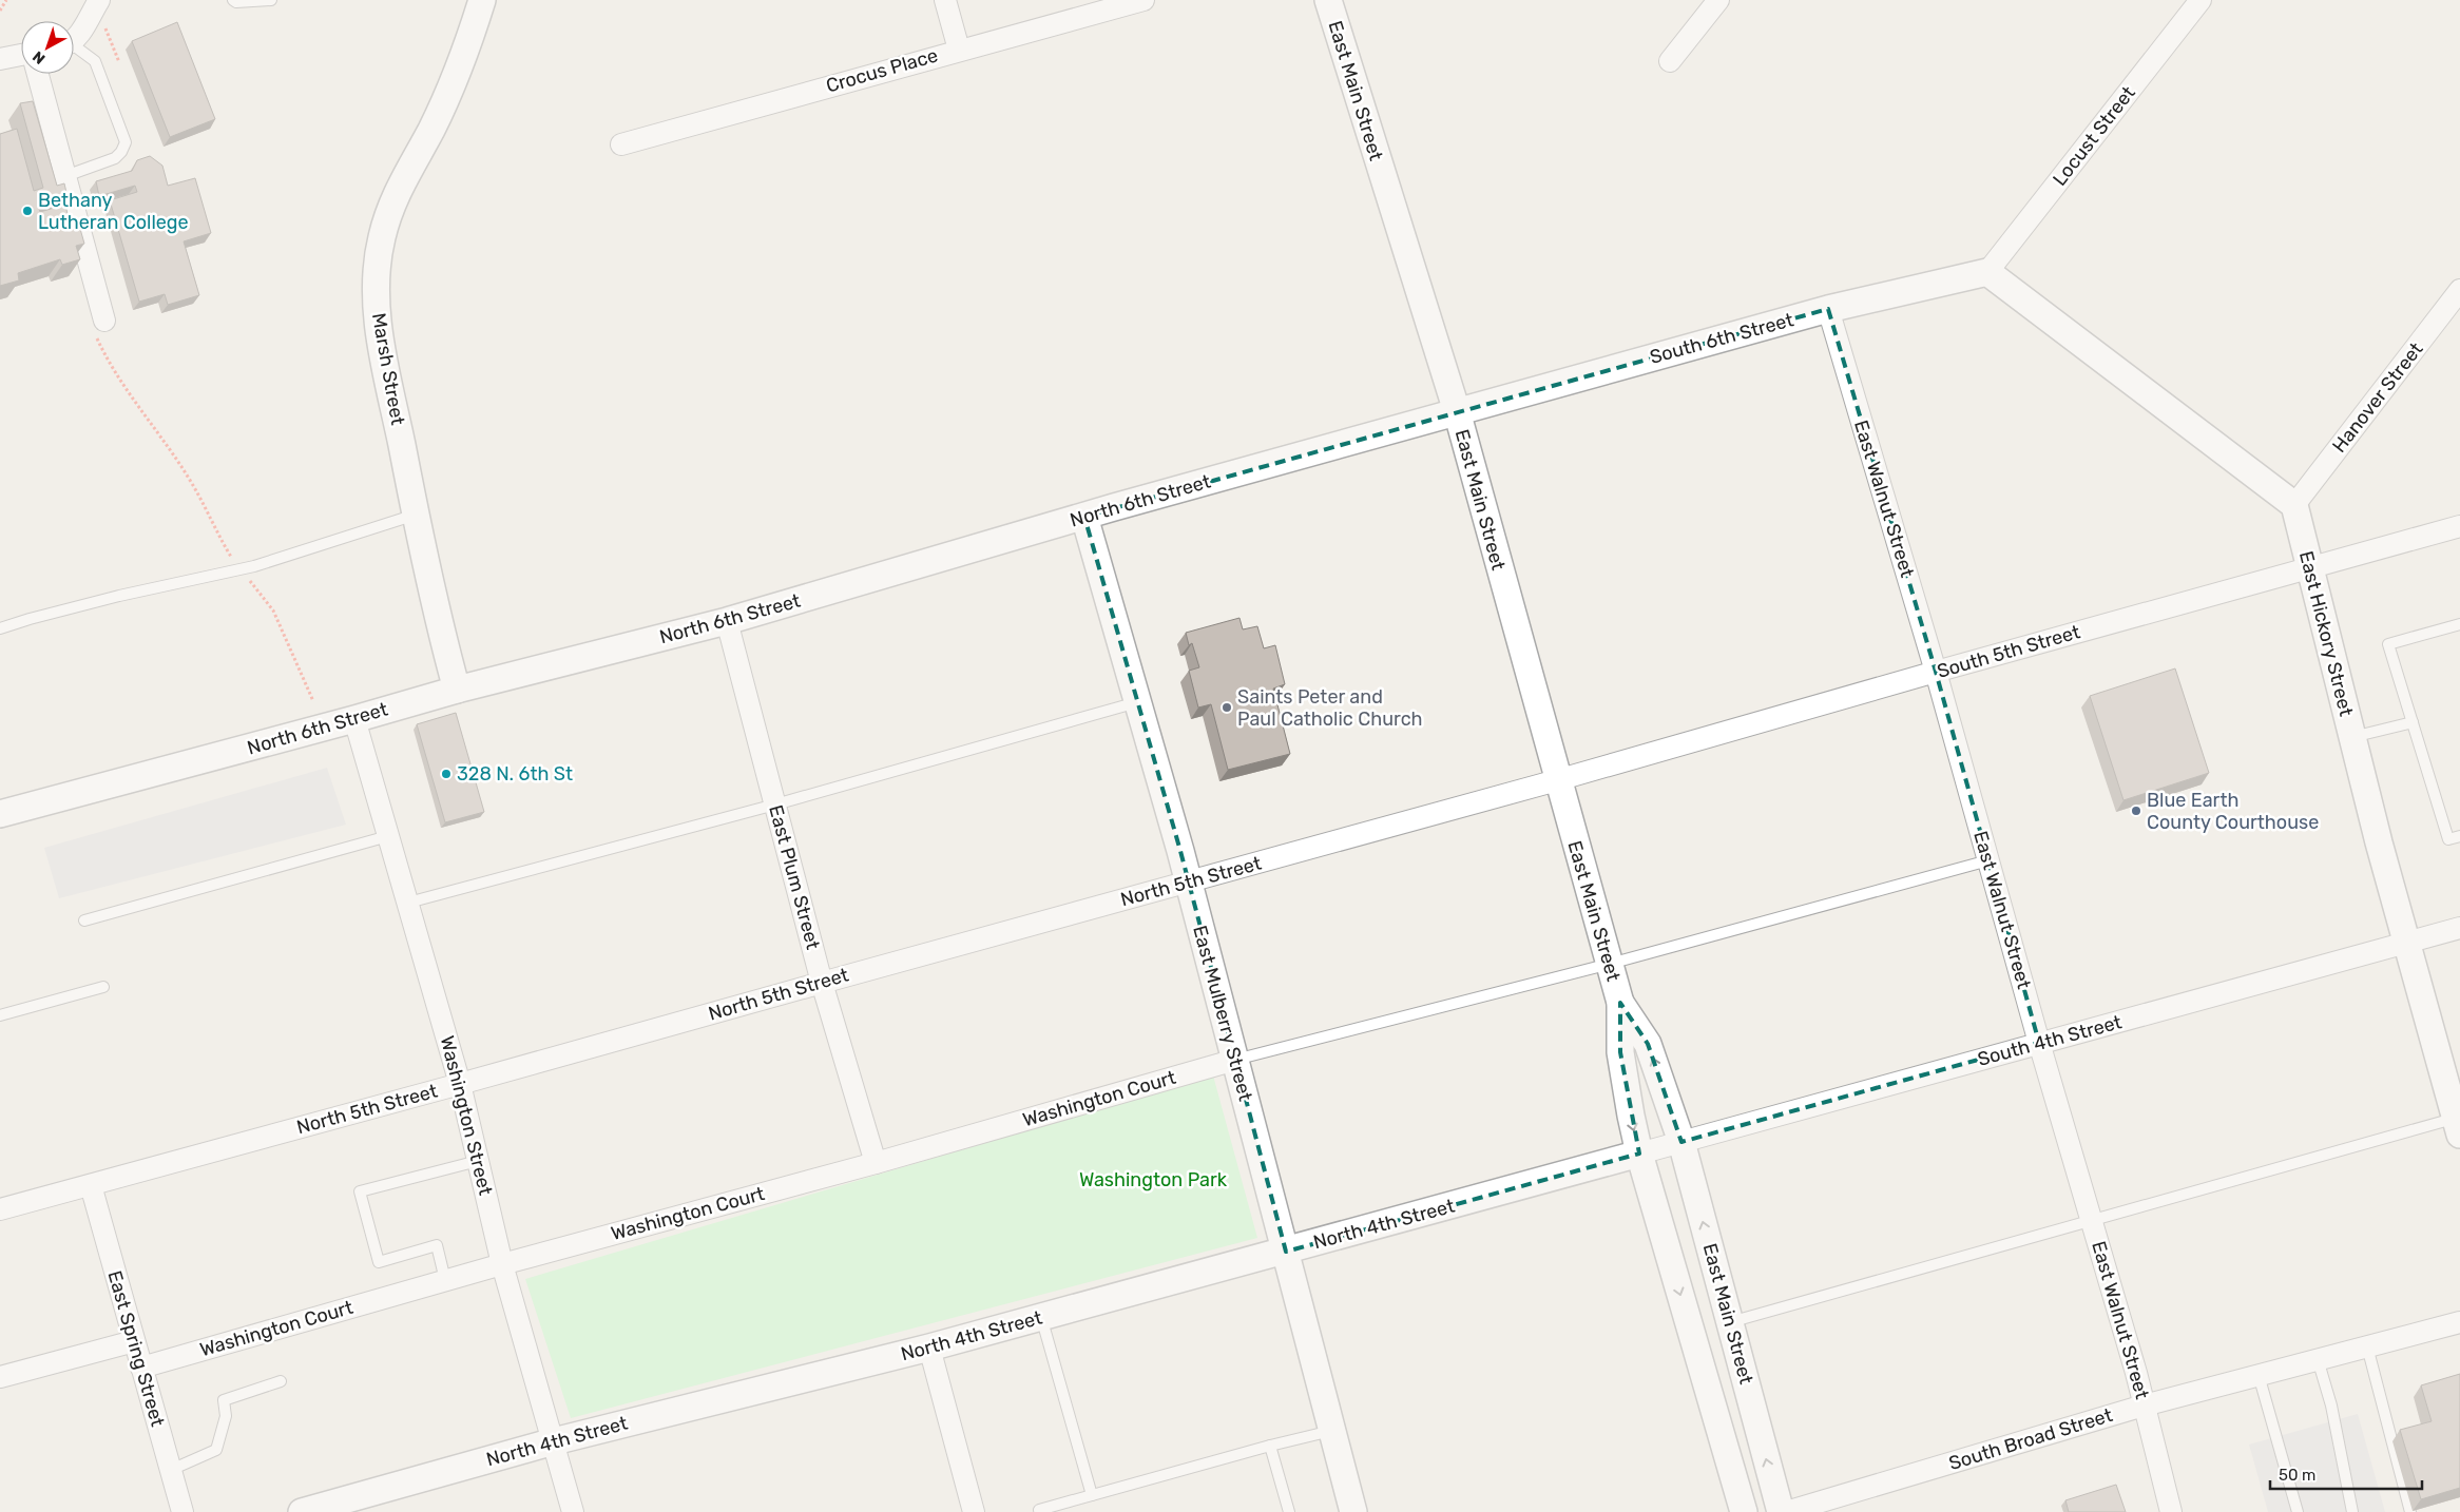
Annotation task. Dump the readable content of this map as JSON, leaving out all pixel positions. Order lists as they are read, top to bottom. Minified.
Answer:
{"streets":{"street":["Crocus Place","East Main Street","Locust Street","South 6th Street","Marsh Street","Hanover Street","East Walnut Street","North 6th Street","East Hickory Street","South 5th Street","East Plum Street","North 5th Street","East Mulberry Street","South 4th Street","Washington Court","Washington Street","North 4th Street","East Spring Street","South Broad Street"]},"crossings":[["East Main Street","South 6th Street"],["East Main Street","North 6th Street"],["East Main Street","South 5th Street"],["East Main Street","North 5th Street"],["East Main Street","South 4th Street"],["East Main Street","North 4th Street"],["Locust Street","South 6th Street"],["South 6th Street","East Walnut Street"],["South 6th Street","North 6th Street"],["Marsh Street","North 6th Street"],["Hanover Street","East Hickory Street"],["East Walnut Street","South 5th Street"],["East Walnut Street","South 4th Street"],["East Walnut Street","South Broad Street"],["North 6th Street","East Plum Street"],["North 6th Street","East Mulberry Street"],["North 6th Street","Washington Street"],["East Hickory Street","South 5th Street"],["East Hickory Street","South 4th Street"],["South 5th Street","North 5th Street"],["East Plum Street","North 5th Street"],["East Plum Street","Washington Court"],["North 5th Street","East Mulberry Street"],["North 5th Street","Washington Street"],["North 5th Street","East Spring Street"],["East Mulberry Street","Washington Court"],["East Mulberry Street","North 4th Street"],["South 4th Street","North 4th Street"],["Washington Court","Washington Street"],["Washington Court","East Spring Street"],["Washington Street","North 4th Street"]],"parks":["Washington Park"],"places":["Bethany Lutheran College","Saints Peter and Paul Catholic Church","328 N. 6th St","Blue Earth County Courthouse"],"scale_bar":"50 m","north":"bottom left"}
